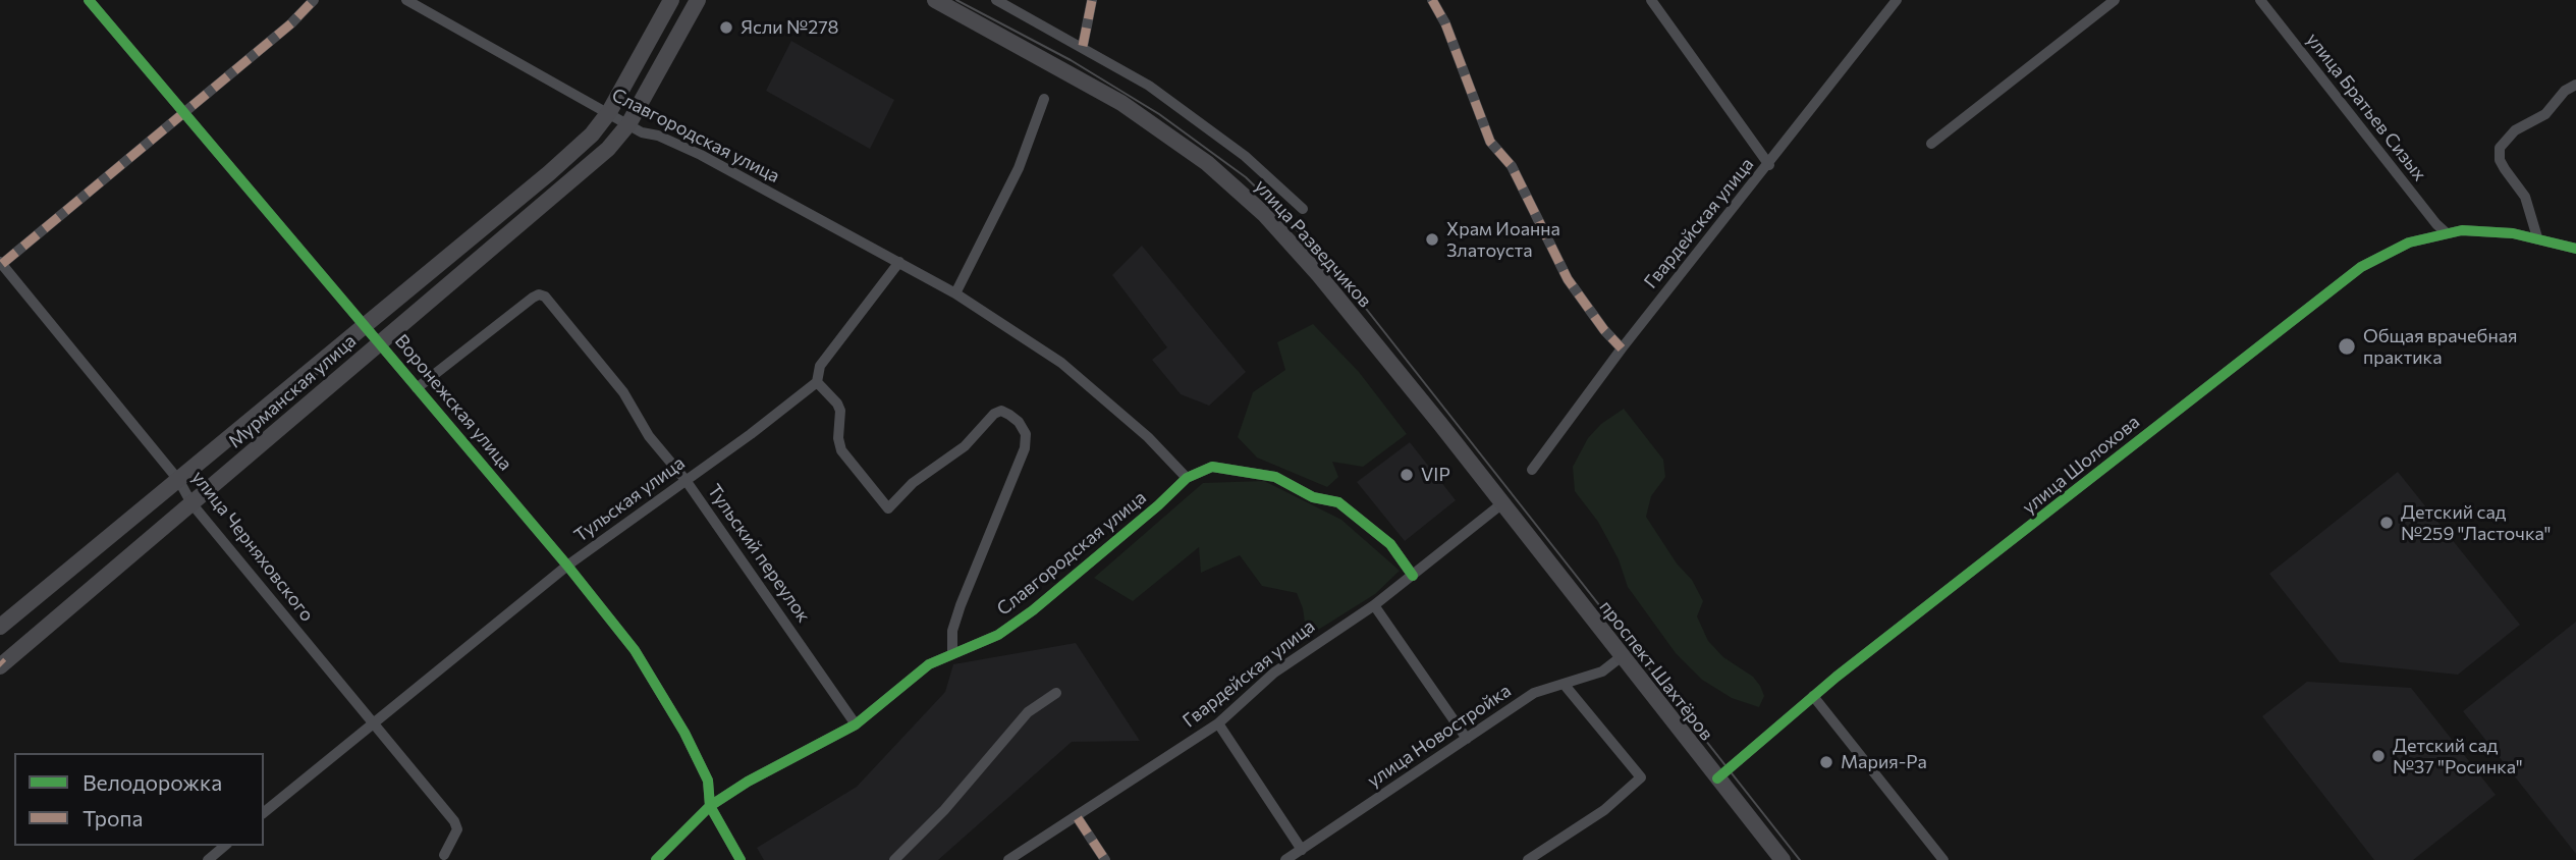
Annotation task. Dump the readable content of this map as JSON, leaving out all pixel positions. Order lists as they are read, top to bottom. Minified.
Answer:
{"streets":{"main road":["улица Разведчиков","Мурманская улица","проспект Шахтёров"],"street":["улица Братьев Сизых","Славгородская улица","Гвардейская улица","Воронежская улица","улица Шолохова","Тульская улица","улица Черняховского","Тульский переулок","улица Новостройка"]},"crossings":[["улица Братьев Сизых","улица Шолохова"],["Славгородская улица","Мурманская улица"],["Славгородская улица","Воронежская улица"],["Славгородская улица","Тульская улица"],["Славгородская улица","Тульский переулок"],["Гвардейская улица","улица Разведчиков"],["Гвардейская улица","проспект Шахтёров"],["улица Разведчиков","проспект Шахтёров"],["Мурманская улица","Воронежская улица"],["Мурманская улица","улица Черняховского"],["Воронежская улица","Тульская улица"],["Воронежская улица","Тульский переулок"],["улица Шолохова","проспект Шахтёров"],["Тульская улица","улица Черняховского"],["Тульская улица","Тульский переулок"],["проспект Шахтёров","улица Новостройка"]],"places":["Ясли №278","Храм Иоанна Златоуста","Общая врачебная практика","VIP","Детский сад №259 \"Ласточка\"","Детский сад №37 \"Росинка\"","Мария-Ра"],"legend":["Велодорожка","Тропа"]}
